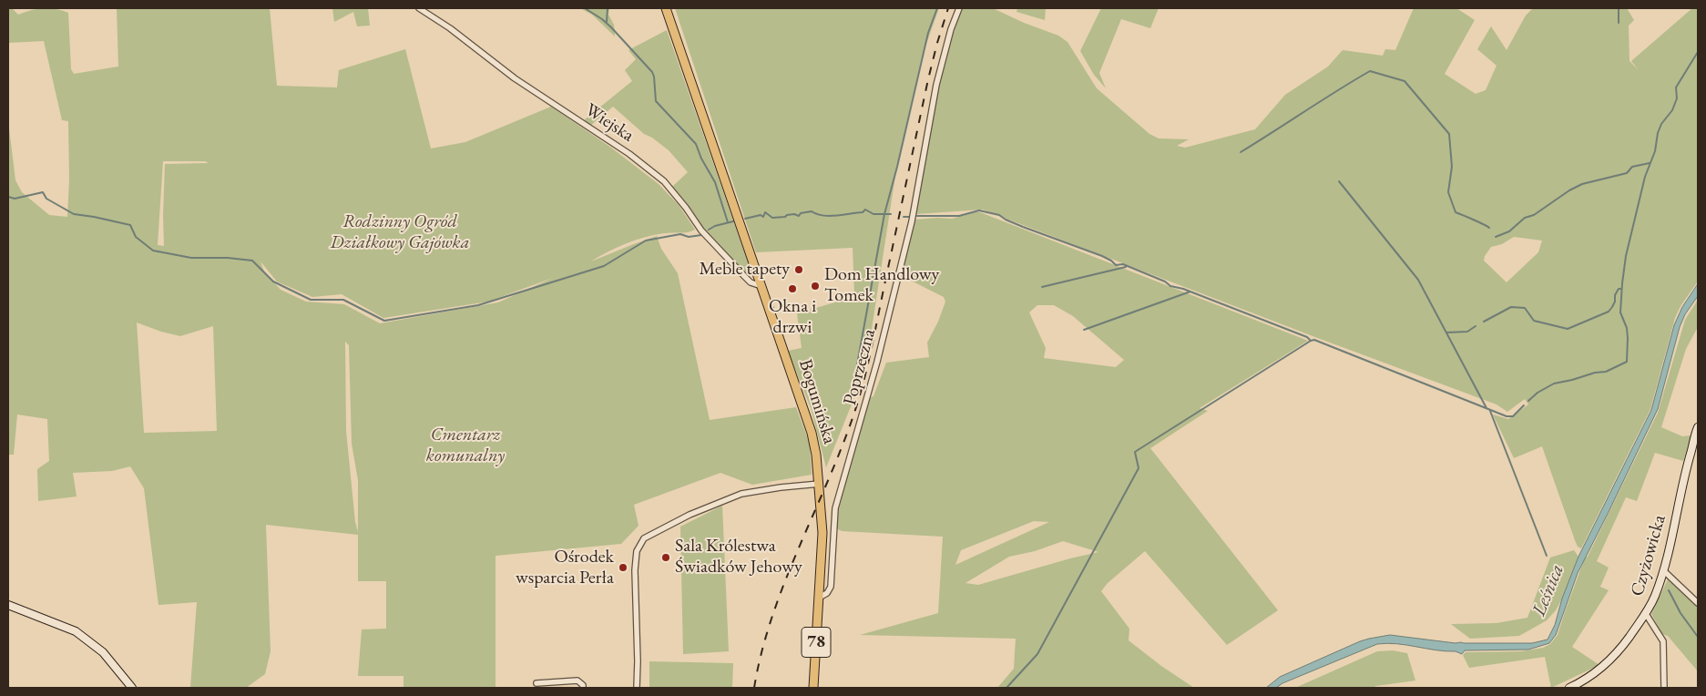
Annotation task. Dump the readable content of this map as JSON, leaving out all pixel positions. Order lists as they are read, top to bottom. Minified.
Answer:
{"streets":{"main road":["Bogumińska","78"],"street":["Wiejska","Poprzeczna","Czyżowicka"]},"crossings":[["Wiejska","Bogumińska"],["Poprzeczna","Bogumińska"]],"water":["Leśnica"],"parks":["Rodzinny Ogród Działkowy Gajówka","Cmentarz komunalny"],"places":["Meble tapety","Dom Handlowy Tomek","Okna i drzwi","Sala Królestwa Świadków Jehowy","Ośrodek wsparcia Perła"]}
